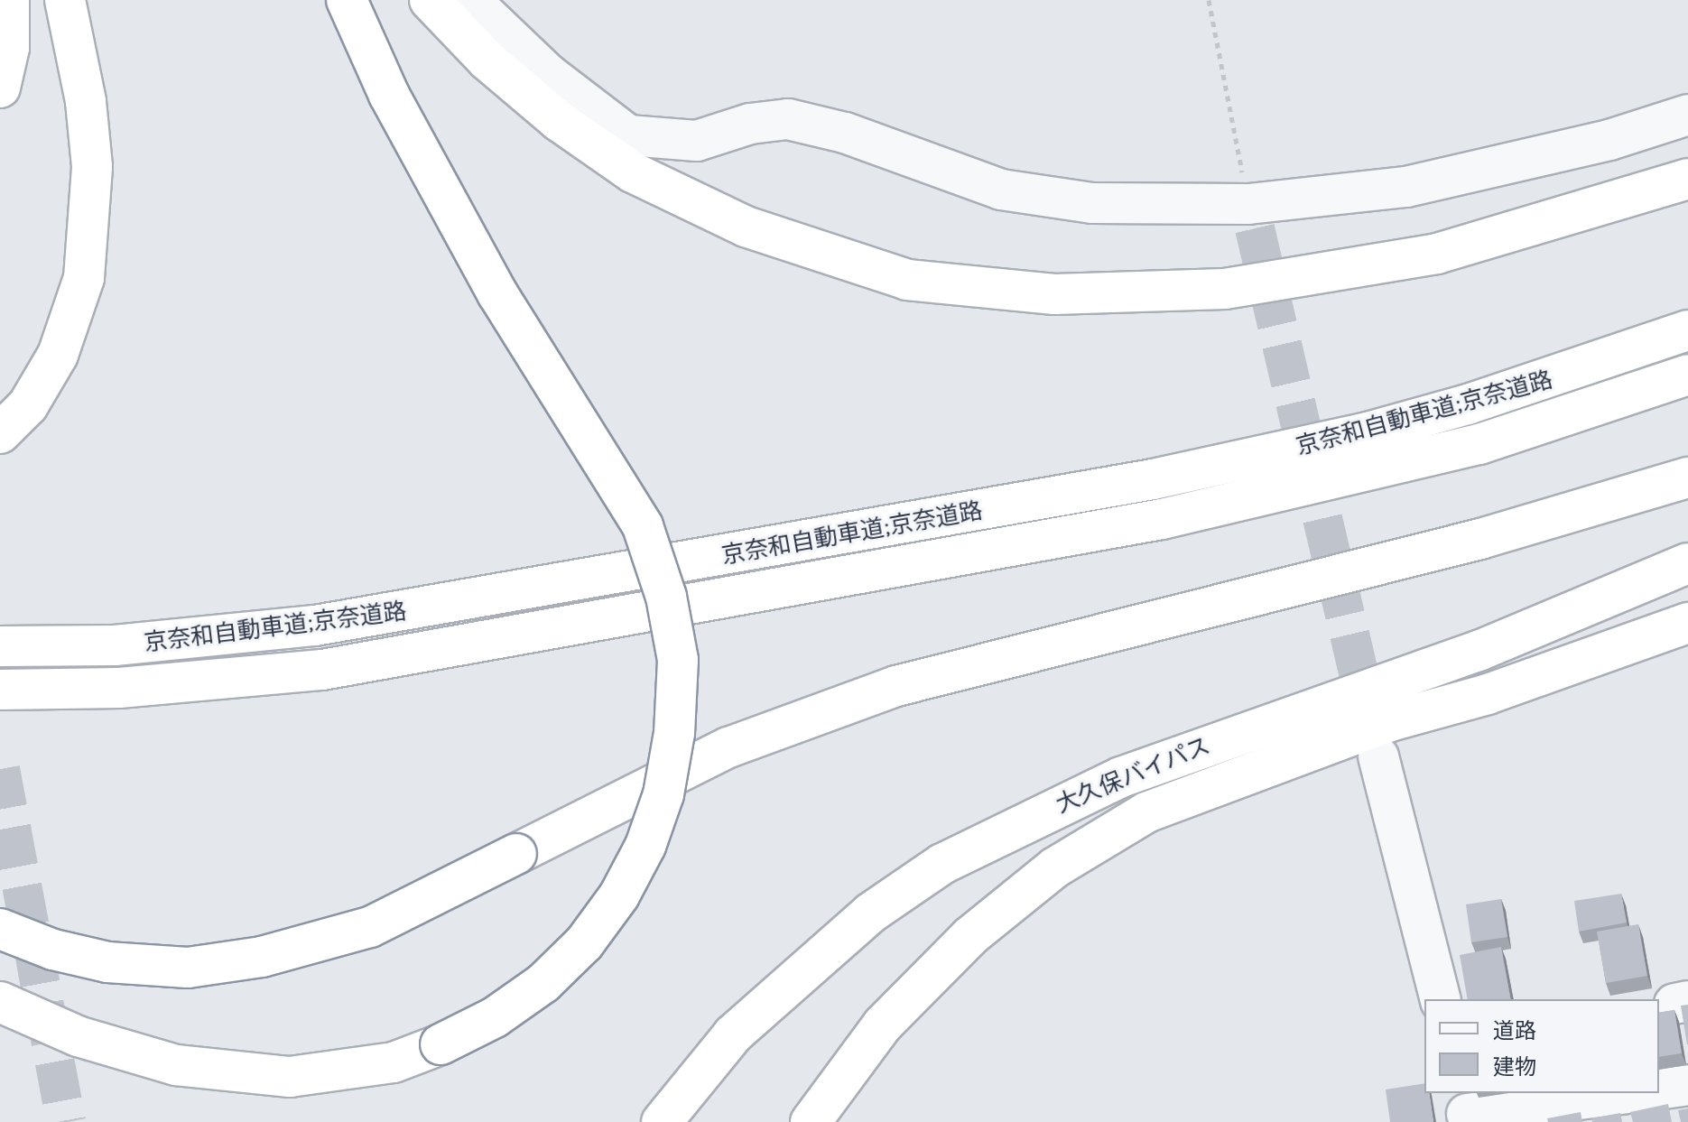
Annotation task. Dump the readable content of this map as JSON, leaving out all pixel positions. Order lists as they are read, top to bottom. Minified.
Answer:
{"streets":{"highway":["京奈和自動車道;京奈道路","大久保バイパス"]},"legend":["道路","建物"]}
